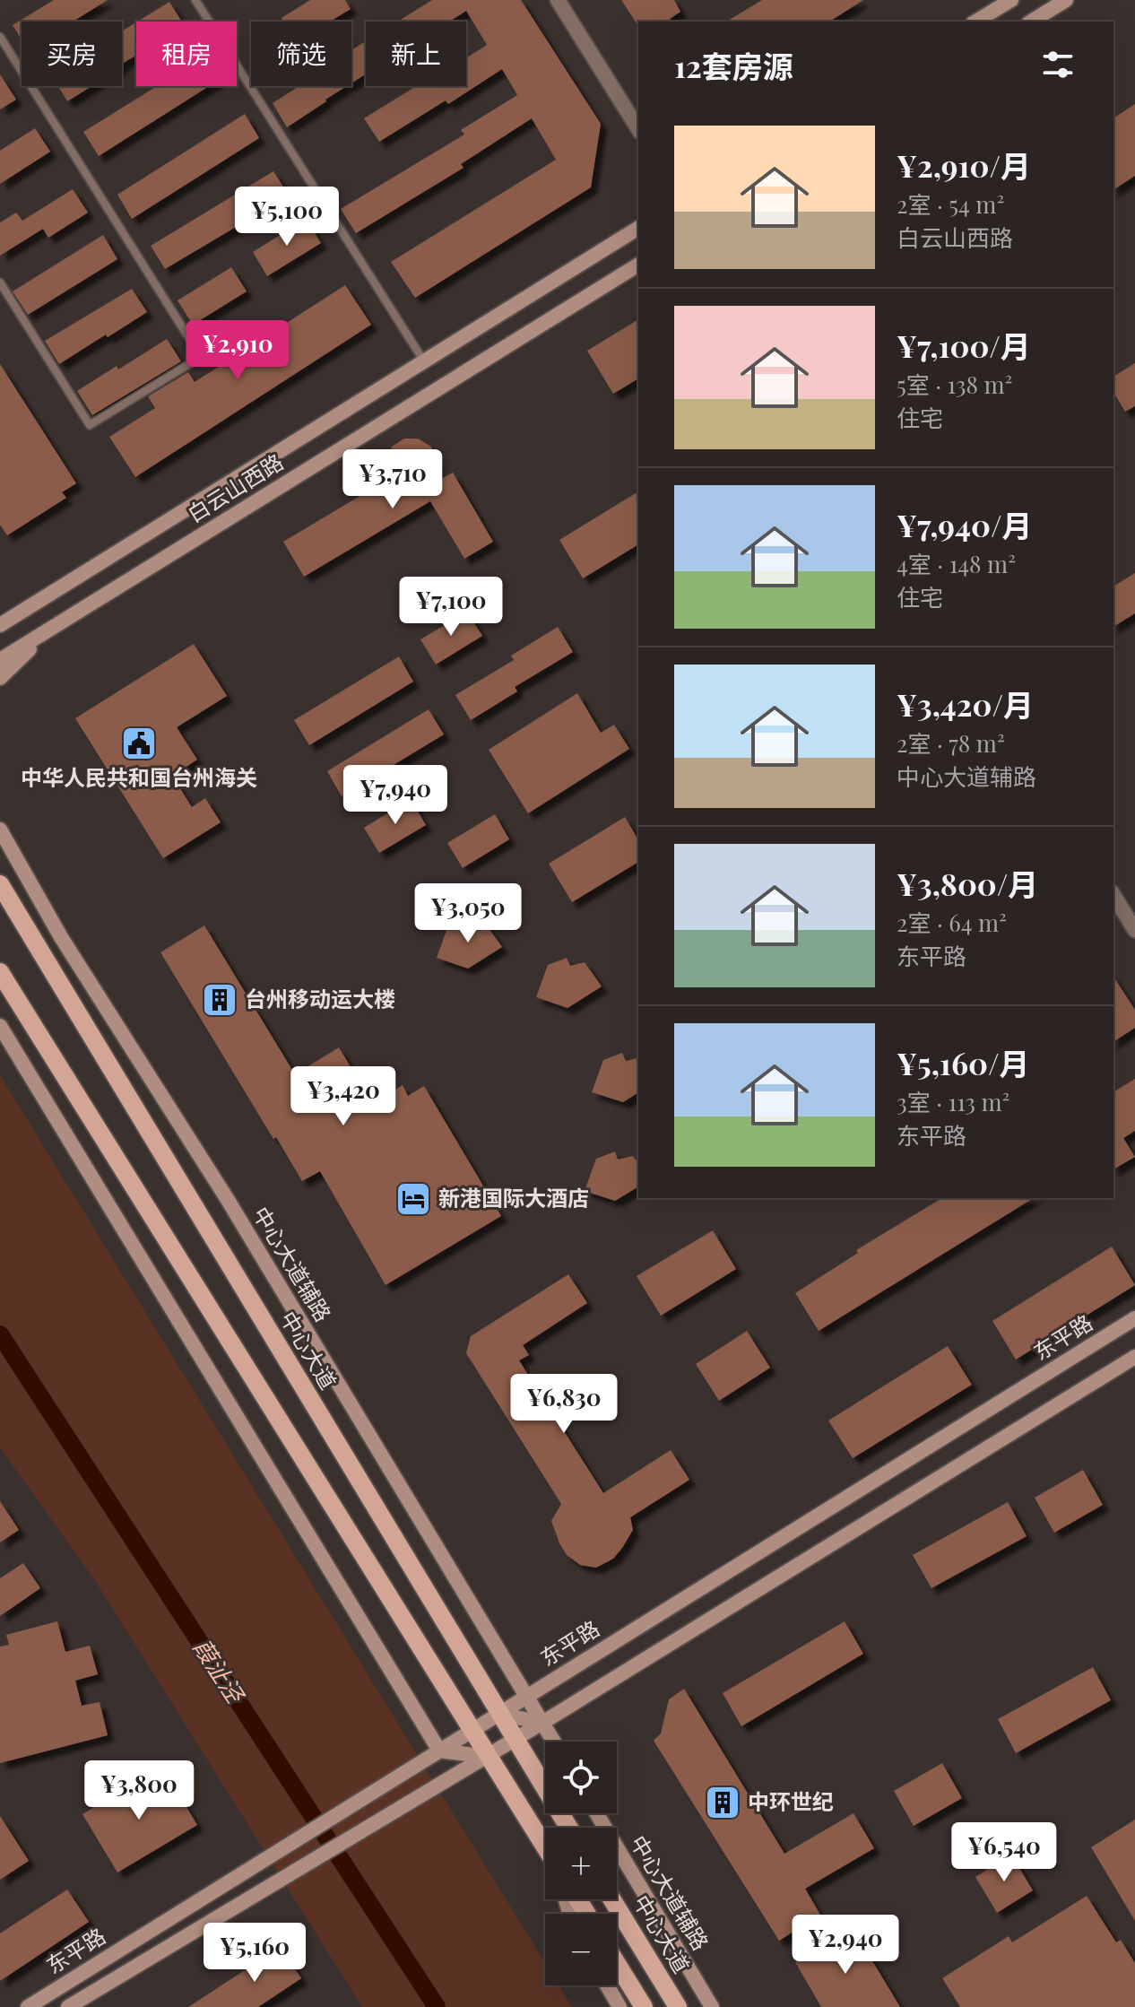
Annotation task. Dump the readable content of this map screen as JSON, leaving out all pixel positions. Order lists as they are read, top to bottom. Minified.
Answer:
{"streets":{"main road":["白云山西路","中心大道辅路","东平路","中心大道"]},"crossings":[["中心大道辅路","东平路"],["东平路","中心大道"]],"water":["葭沚泾"],"places":{"public building":["中华人民共和国台州海关"],"building":["台州移动运大楼","中环世纪"],"hotel":["新港国际大酒店"]},"page":{"chip":["买房","租房","筛选","新上"],"heading":"12套房源","list":[{"name":"¥2,910/月","note":"2室 · 54 m² · 白云山西路"},{"name":"¥7,100/月","note":"5室 · 138 m² · 住宅"},{"name":"¥7,940/月","note":"4室 · 148 m² · 住宅"},{"name":"¥3,420/月","note":"2室 · 78 m² · 中心大道辅路"},{"name":"¥3,800/月","note":"2室 · 64 m² · 东平路"},{"name":"¥5,160/月","note":"3室 · 113 m² · 东平路"}],"price":["¥5,100","¥2,910","¥3,710","¥7,100","¥7,940","¥3,050","¥3,420","¥6,830","¥3,800","¥6,540","¥2,940","¥5,160"],"map_buttons":["+","−"]}}
